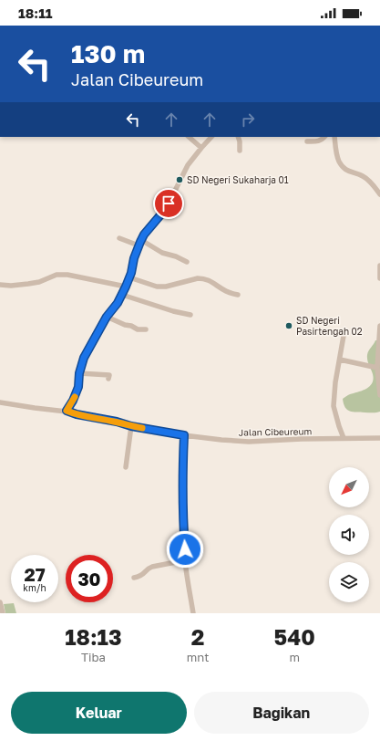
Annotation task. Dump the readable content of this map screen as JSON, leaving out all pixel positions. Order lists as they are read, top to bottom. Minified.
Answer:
{"streets":{"street":["Jalan Cibeureum"]},"places":["SD Negeri Sukaharja 01","SD Negeri Pasirtengah 02"],"north":"bottom left","page":{"status":"18:11","turn":["130 m","Jalan Cibeureum"],"speed":"27 km/h","limit":"30","eta":["18:13","Tiba","2","mnt","540","m"],"buttons":["Keluar","Bagikan"]}}
